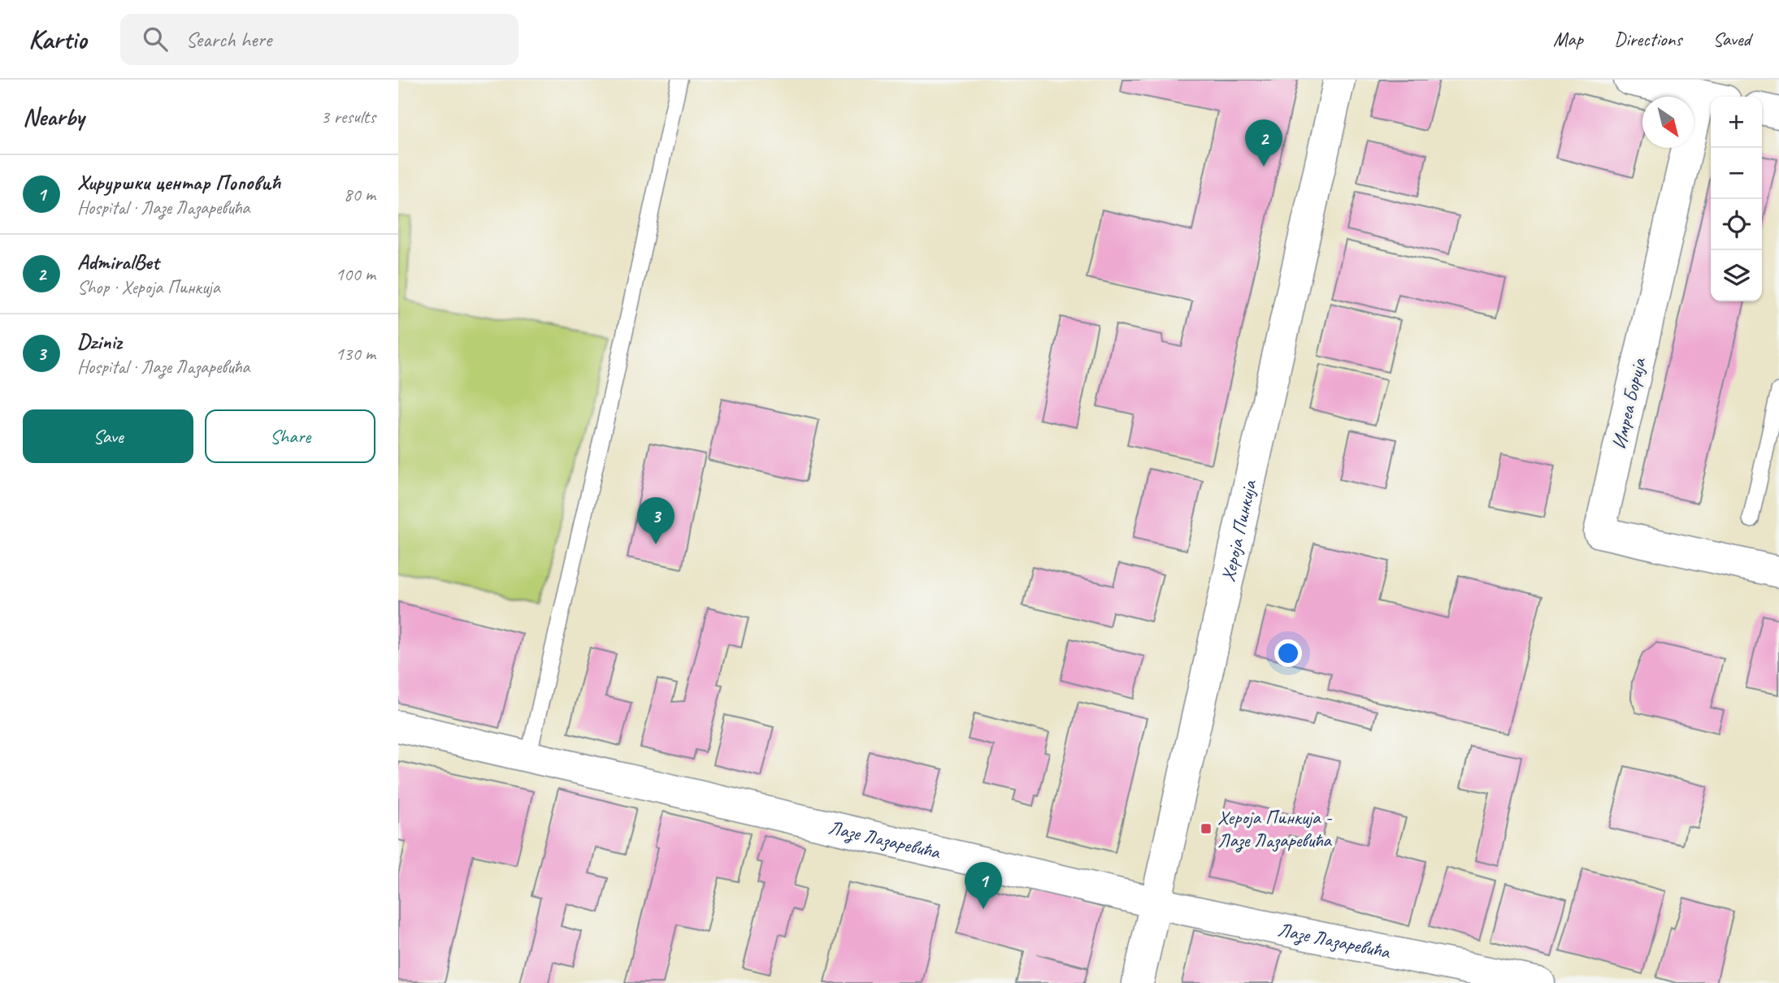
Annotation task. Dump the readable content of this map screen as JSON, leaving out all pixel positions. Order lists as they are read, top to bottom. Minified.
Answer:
{"streets":{"street":["Имреа Борија","Хероја Пинкија","Лазе Лазаревића"]},"crossings":[["Хероја Пинкија","Лазе Лазаревића"]],"places":{"transit":["Хероја Пинкија - Лазе Лазаревића"]},"north":"bottom right","page":{"header":"Kartio","search":"Search here","nav":["Map","Directions","Saved"],"heading":["Nearby","3 results"],"map_buttons":["+","−"],"pins":["2","3","1"],"list":[{"mark":"1","name":"Хируршки центар Поповић","note":"Hospital · Лазе Лазаревића","value":"80 m"},{"mark":"2","name":"AdmiralBet","note":"Shop · Хероја Пинкија","value":"100 m"},{"mark":"3","name":"Dziniz","note":"Hospital · Лазе Лазаревића","value":"130 m"}],"buttons":["Save","Share"]}}
